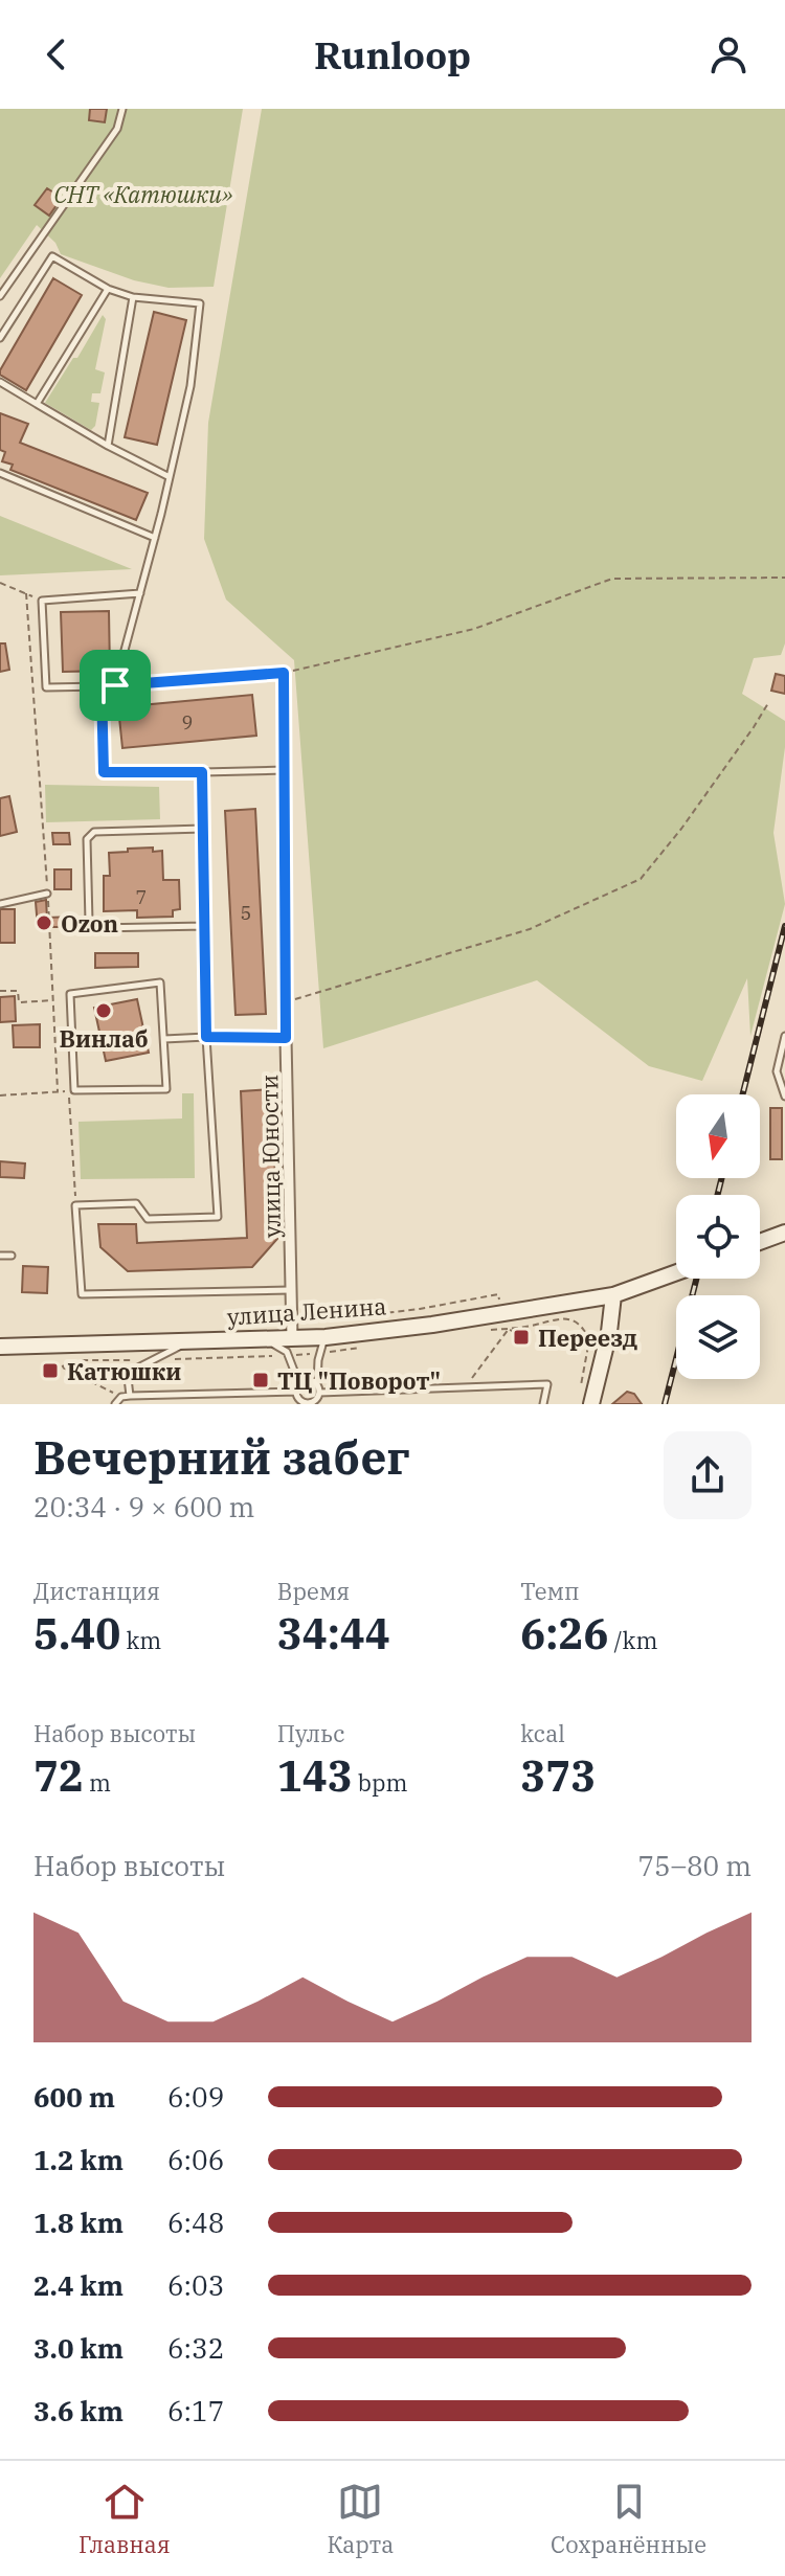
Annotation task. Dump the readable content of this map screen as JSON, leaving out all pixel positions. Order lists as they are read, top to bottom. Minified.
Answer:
{"streets":{"main road":["улица Ленина"],"street":["улица Юности"]},"crossings":[["улица Юности","улица Ленина"]],"parks":["СНТ «Катюшки»"],"places":{"other":["Ozon","Винлаб"],"transit":["Переезд","Катюшки","ТЦ \"Поворот\""]},"house_numbers":["9","7","5"],"north":"bottom","page":{"header":"Runloop","heading":["Вечерний забег","20:34 · 9 × 600 m"],"stats":[["Дистанция","5.40 km"],["Время","34:44"],["Темп","6:26 /km"],["Набор высоты","72 m"],["Пульс","143 bpm"],["kcal","373"]],"chart":["Набор высоты","75–80 m"],"list":[{"name":"600 m","note":"6:09"},{"name":"1.2 km","note":"6:06"},{"name":"1.8 km","note":"6:48"},{"name":"2.4 km","note":"6:03"},{"name":"3.0 km","note":"6:32"},{"name":"3.6 km","note":"6:17"}],"tabs":["Главная","Карта","Сохранённые"]}}
